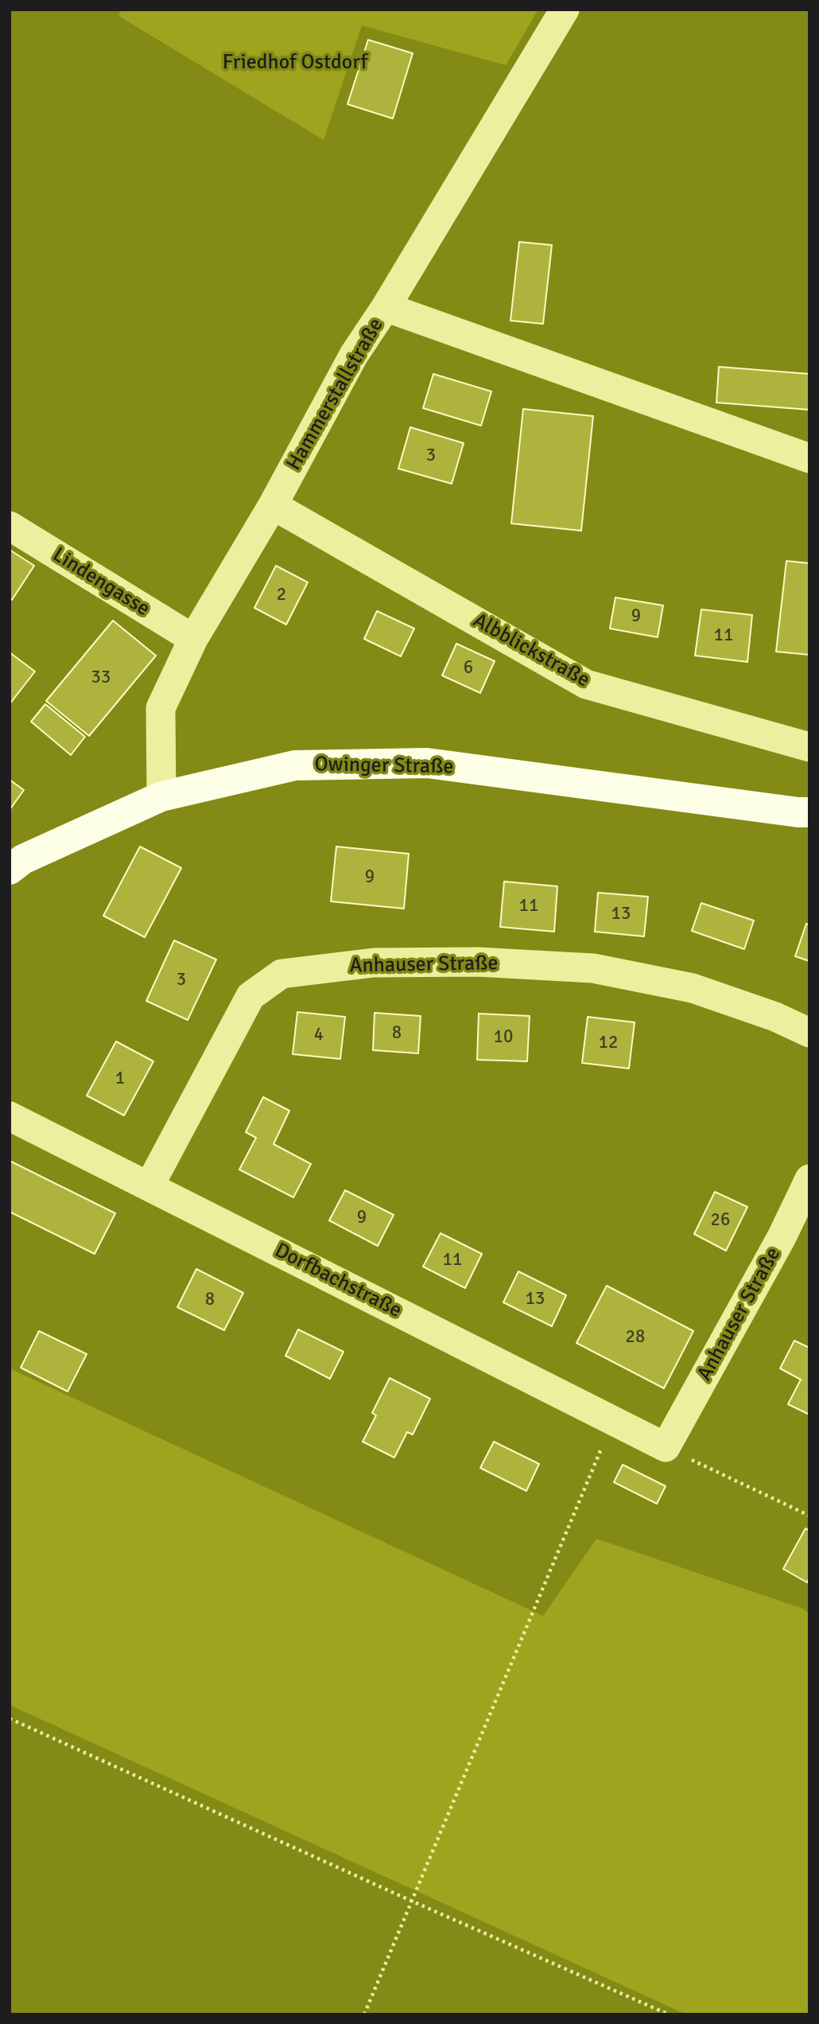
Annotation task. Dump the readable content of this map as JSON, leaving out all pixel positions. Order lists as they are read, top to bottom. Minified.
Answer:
{"streets":{"main road":["Owinger Straße"],"street":["Hammerstallstraße","Lindengasse","Albblickstraße","Anhauser Straße","Dorfbachstraße"]},"crossings":[["Hammerstallstraße","Lindengasse"],["Hammerstallstraße","Albblickstraße"],["Hammerstallstraße","Owinger Straße"],["Anhauser Straße","Dorfbachstraße"]],"parks":["Friedhof Ostdorf"],"house_numbers":["3","2","9","11","6","33","9","11","13","3","8","4","10","12","1","9","26","11","13","8","28"]}
